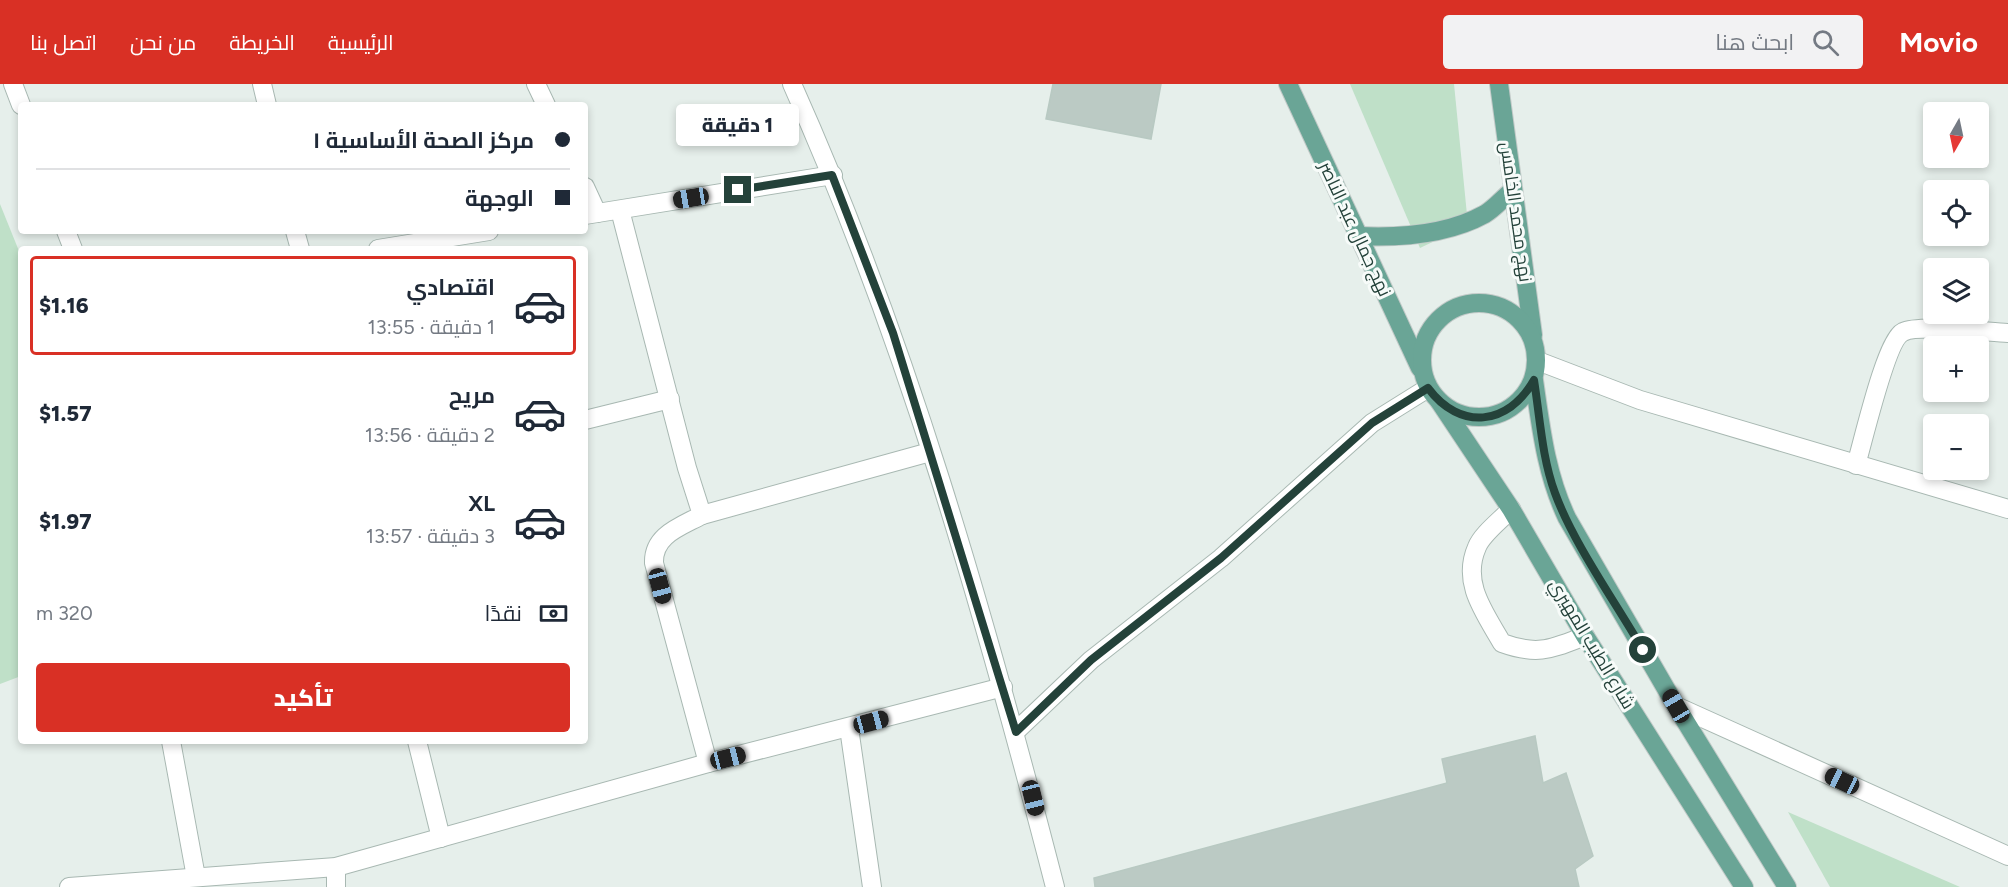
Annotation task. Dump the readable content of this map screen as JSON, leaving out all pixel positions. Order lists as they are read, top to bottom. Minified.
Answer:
{"streets":{"main road":["نهج محمد الخامس","نهج جمال عبد الناصر","شارع الطيب المهيري"]},"crossings":[["نهج محمد الخامس","نهج جمال عبد الناصر"],["نهج محمد الخامس","شارع الطيب المهيري"],["نهج جمال عبد الناصر","شارع الطيب المهيري"]],"north":"bottom","page":{"header":"Movio","search":"ابحث هنا","nav":["الرئيسية","الخريطة","من نحن","اتصل بنا"],"map_buttons":["+","−"],"banner":["مركز الصحة الأساسية ١","الوجهة"],"bubble":"1 دقيقة","list":[{"name":"اقتصادي","note":"1 دقيقة · 13:55","value":"$1.16"},{"name":"مريح","note":"2 دقيقة · 13:56","value":"$1.57"},{"name":"XL","note":"3 دقيقة · 13:57","value":"$1.97"}],"pay":["نقدًا","320 m"],"buttons":"تأكيد"}}
